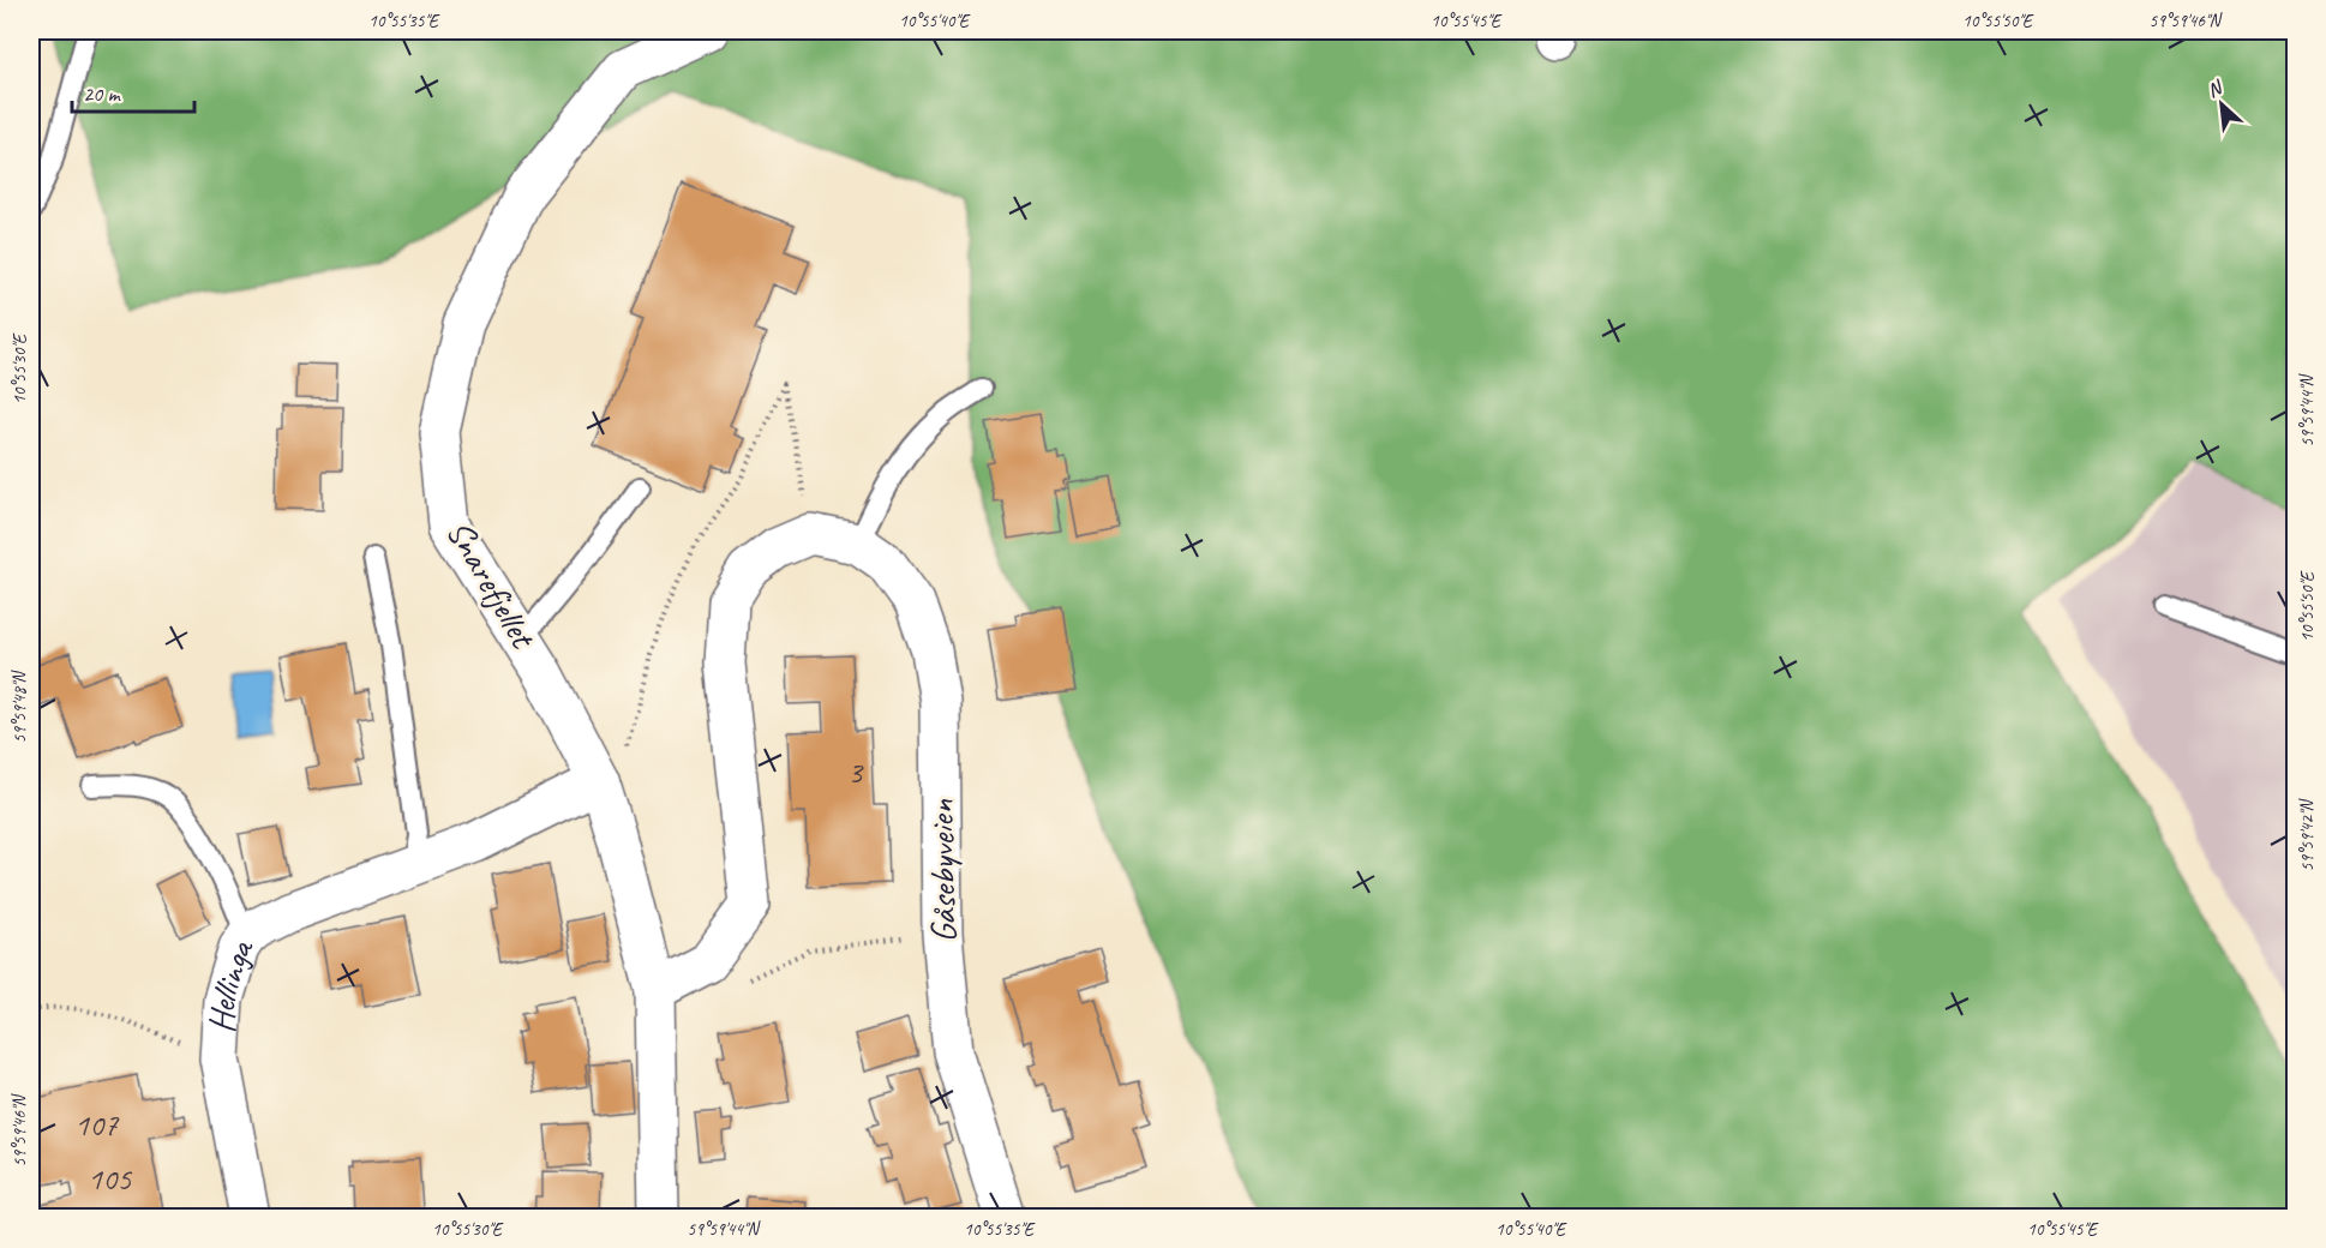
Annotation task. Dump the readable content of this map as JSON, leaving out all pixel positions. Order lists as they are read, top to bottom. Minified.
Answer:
{"streets":{"street":["Snarefjellet","Gåsebyveien","Hellinga"]},"crossings":[["Snarefjellet","Gåsebyveien"],["Snarefjellet","Hellinga"]],"house_numbers":["3","107","105"],"scale_bar":"20 m","north":"top left","coordinates":["10°55'35\"E","10°55'40\"E","10°55'45\"E","10°55'50\"E","59°59'46\"N","10°55'30\"E","59°59'44\"N","59°59'48\"N","59°59'42\"N"]}
